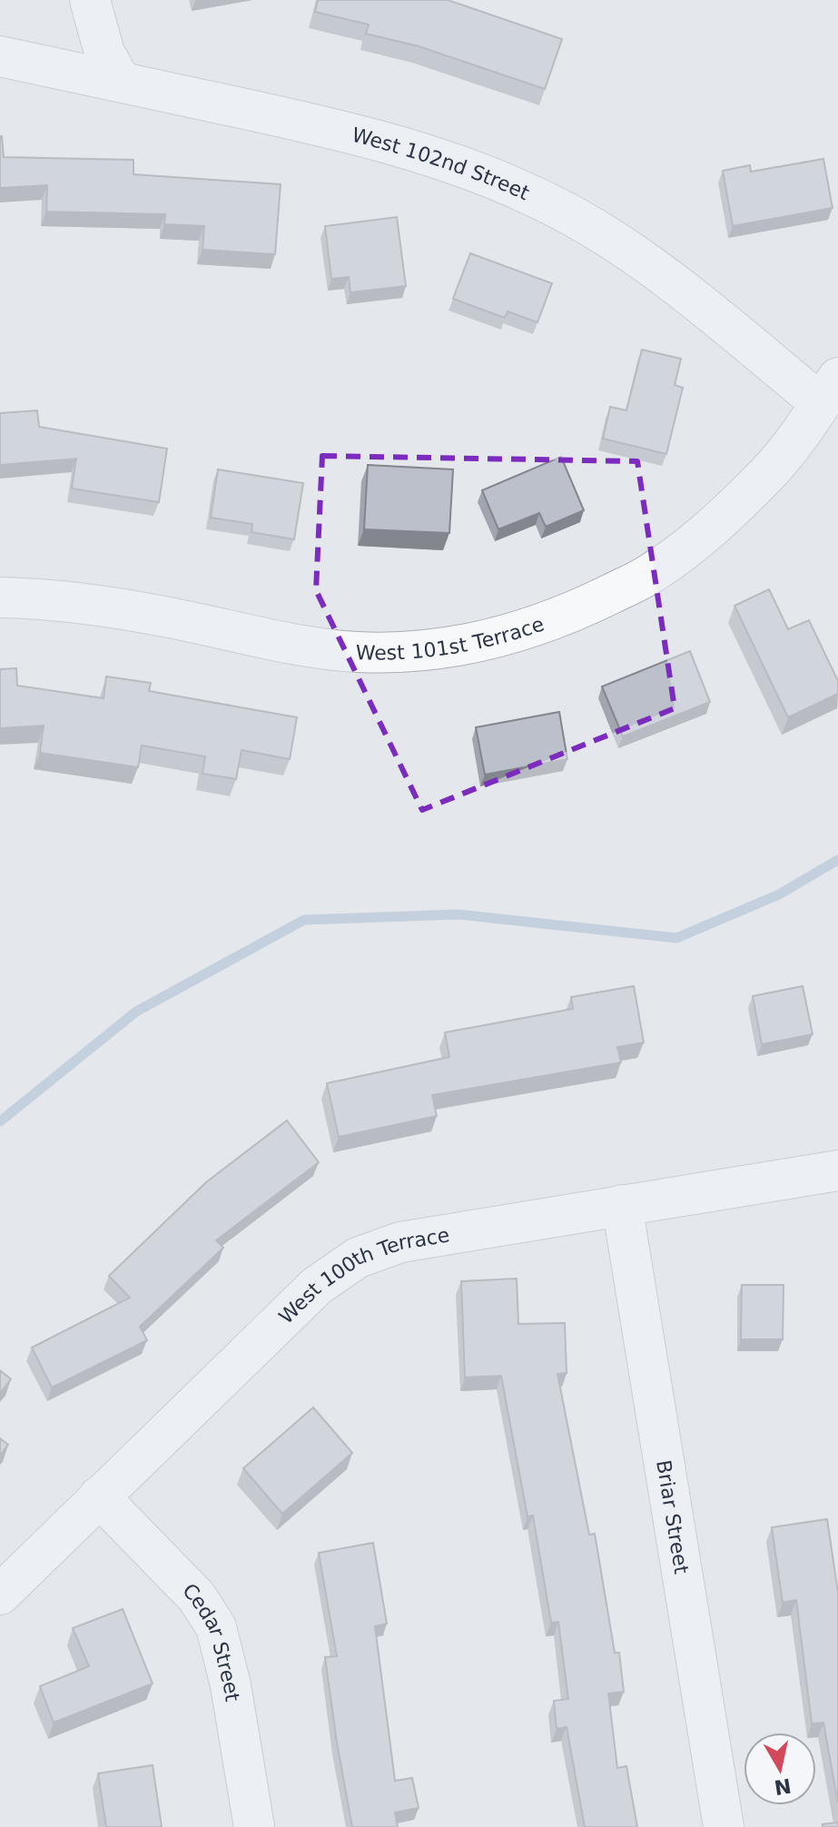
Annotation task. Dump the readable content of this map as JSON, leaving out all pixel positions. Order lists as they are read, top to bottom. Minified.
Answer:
{"streets":{"street":["West 102nd Street","West 101st Terrace","West 100th Terrace","Briar Street","Cedar Street"]},"crossings":[["West 102nd Street","West 101st Terrace"],["West 100th Terrace","Briar Street"],["West 100th Terrace","Cedar Street"]],"north":"bottom"}
